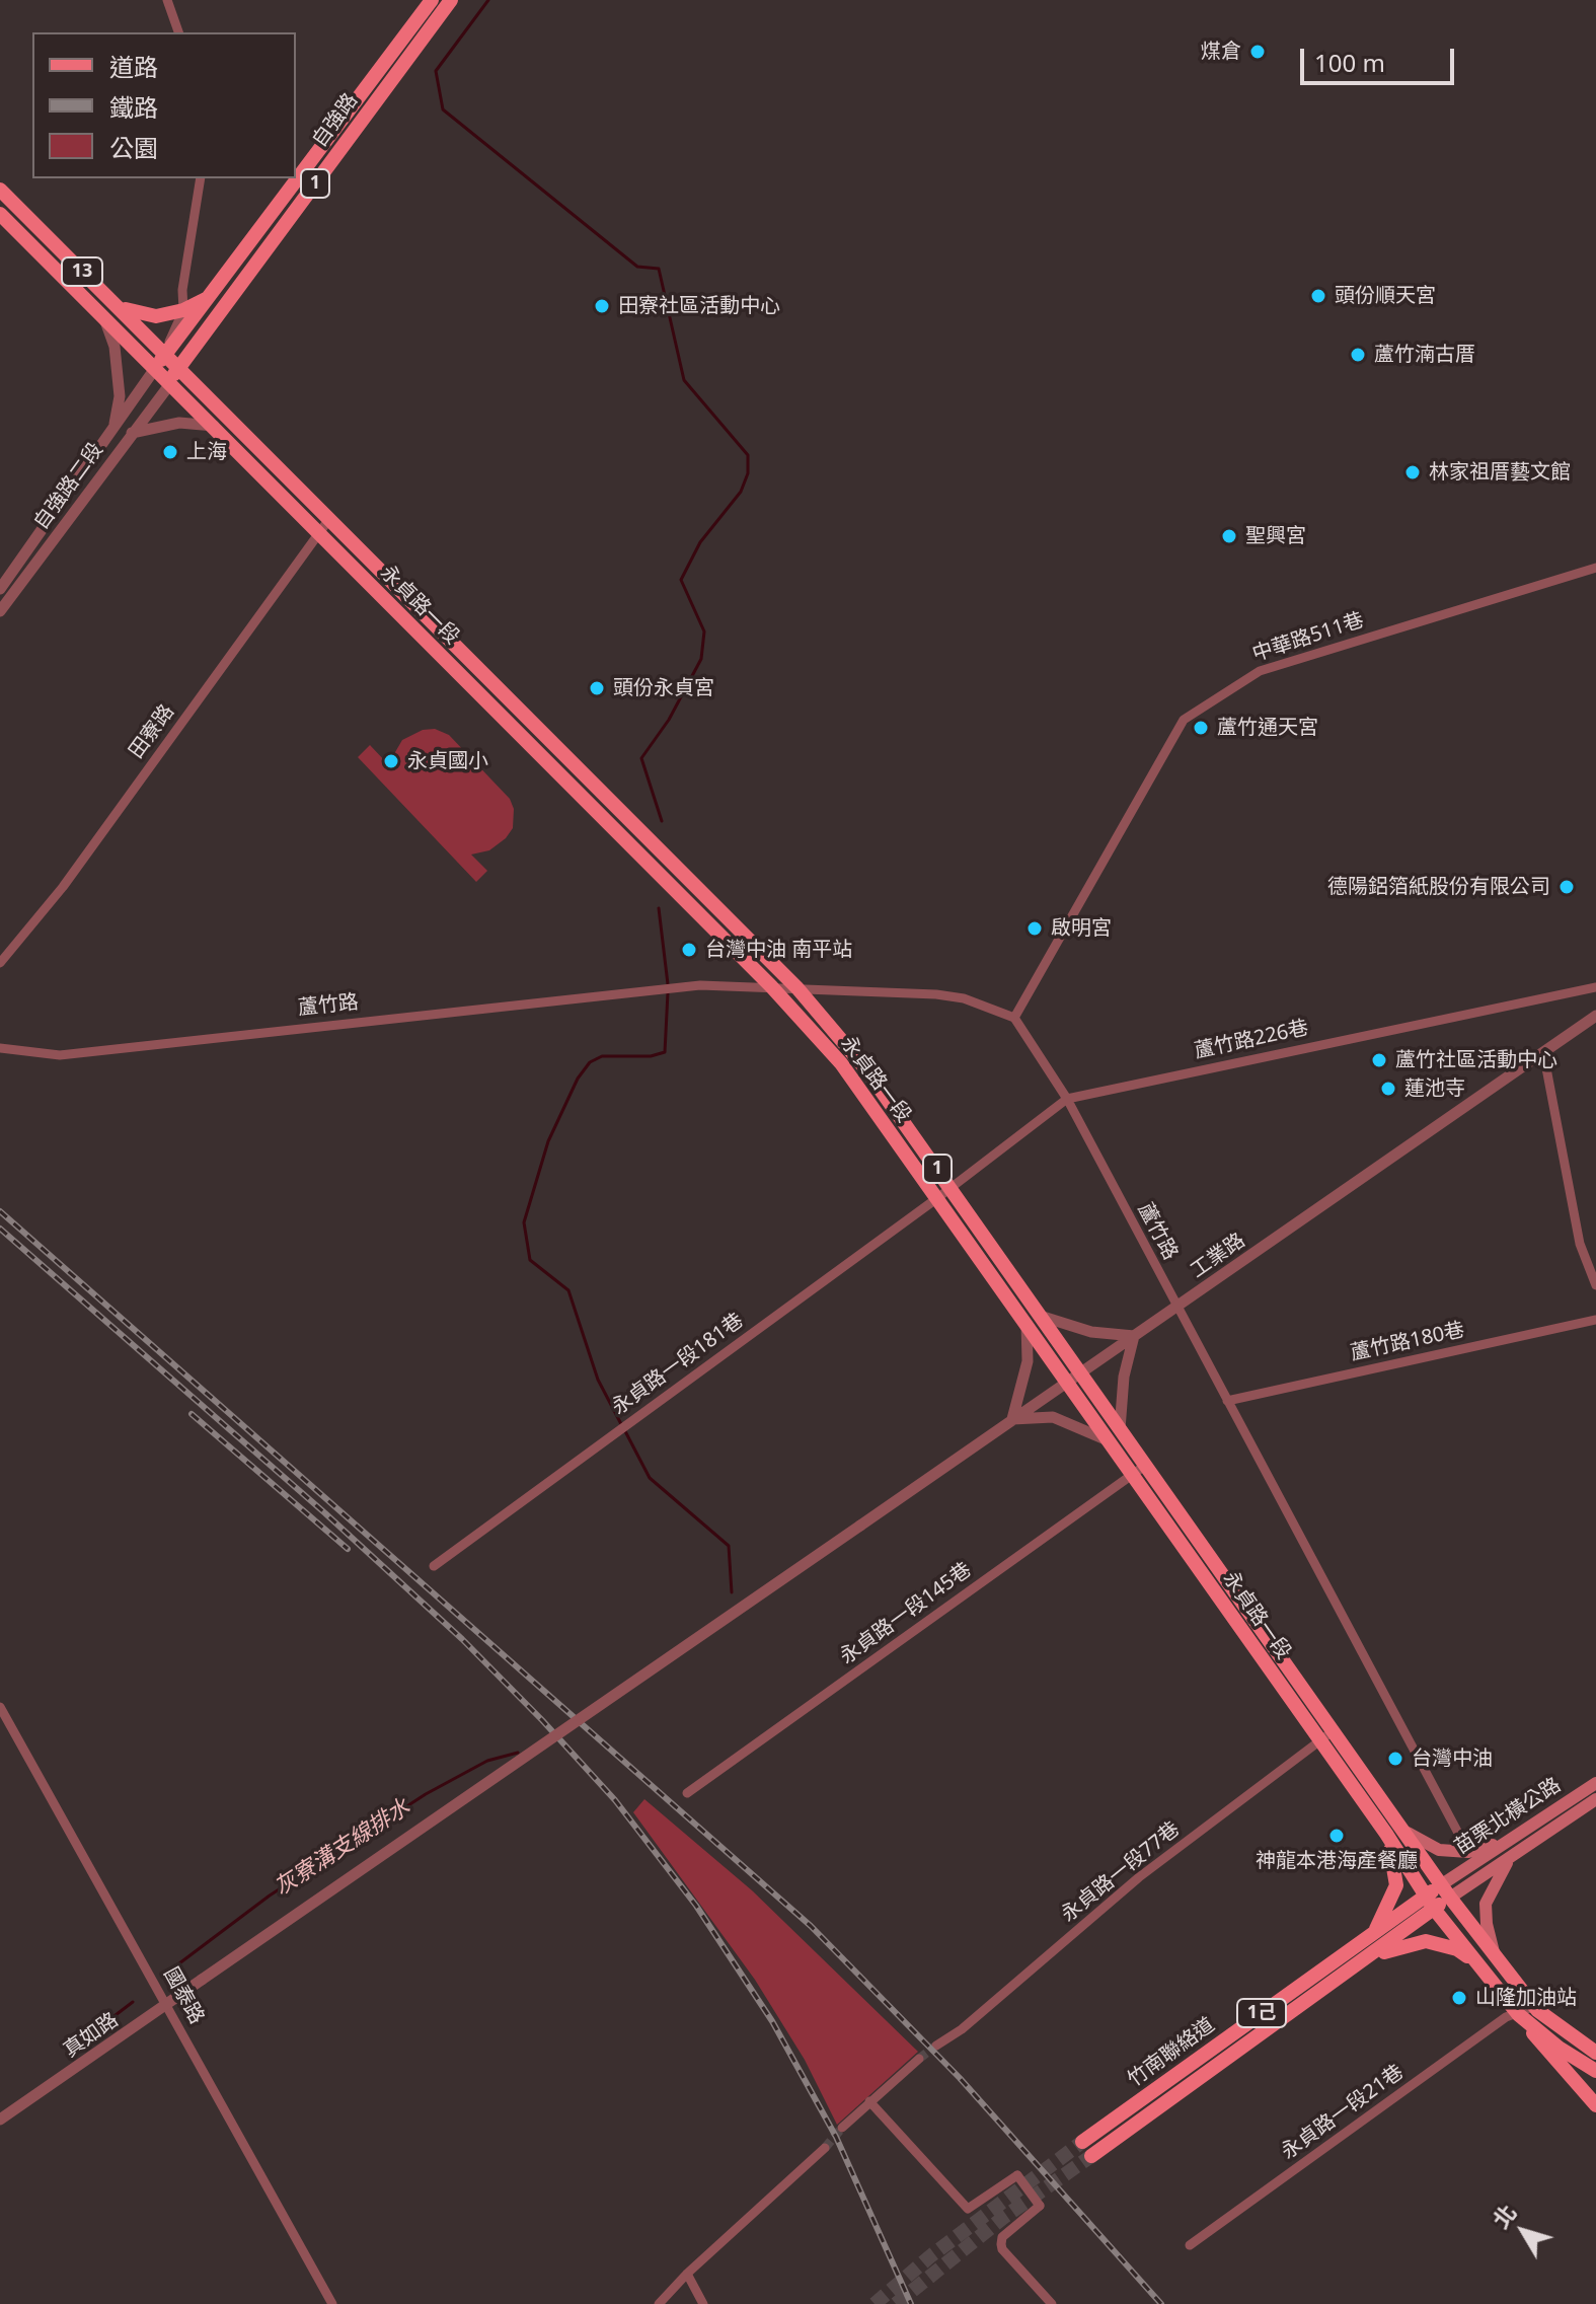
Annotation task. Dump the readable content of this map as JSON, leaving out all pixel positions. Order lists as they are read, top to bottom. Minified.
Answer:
{"streets":{"main road":["自強路","1","13","永貞路一段","苗栗北橫公路","1己","竹南聯絡道"],"street":["自強路二段","中華路511巷","田寮路","蘆竹路","蘆竹路226巷","工業路","蘆竹路180巷","永貞路一段181巷","永貞路一段145巷","永貞路一段77巷","國泰路","真如路","永貞路一段21巷"]},"crossings":[["自強路","13"],["自強路","自強路二段"],["自強路","永貞路一段"],["13","永貞路一段"],["自強路二段","永貞路一段"],["永貞路一段","田寮路"],["永貞路一段","蘆竹路"],["永貞路一段","蘆竹路226巷"],["永貞路一段","工業路"],["永貞路一段","永貞路一段181巷"],["永貞路一段","永貞路一段145巷"],["永貞路一段","苗栗北橫公路"],["永貞路一段","永貞路一段77巷"],["永貞路一段","竹南聯絡道"],["永貞路一段","永貞路一段21巷"],["中華路511巷","蘆竹路"],["蘆竹路","蘆竹路226巷"],["蘆竹路","工業路"],["蘆竹路","蘆竹路180巷"],["蘆竹路226巷","永貞路一段181巷"],["工業路","真如路"],["苗栗北橫公路","竹南聯絡道"],["國泰路","真如路"]],"water":["灰寮溝支線排水"],"places":["煤倉","頭份順天宮","田寮社區活動中心","蘆竹湳古厝","上海","林家祖厝藝文館","聖興宮","頭份永貞宮","蘆竹通天宮","永貞國小","德陽鋁箔紙股份有限公司","啟明宮","台灣中油 南平站","蘆竹社區活動中心","蓮池寺","台灣中油","神龍本港海產餐廳","山隆加油站"],"legend":["道路","鐵路","公園"],"scale_bar":"100 m","north":"top left"}
